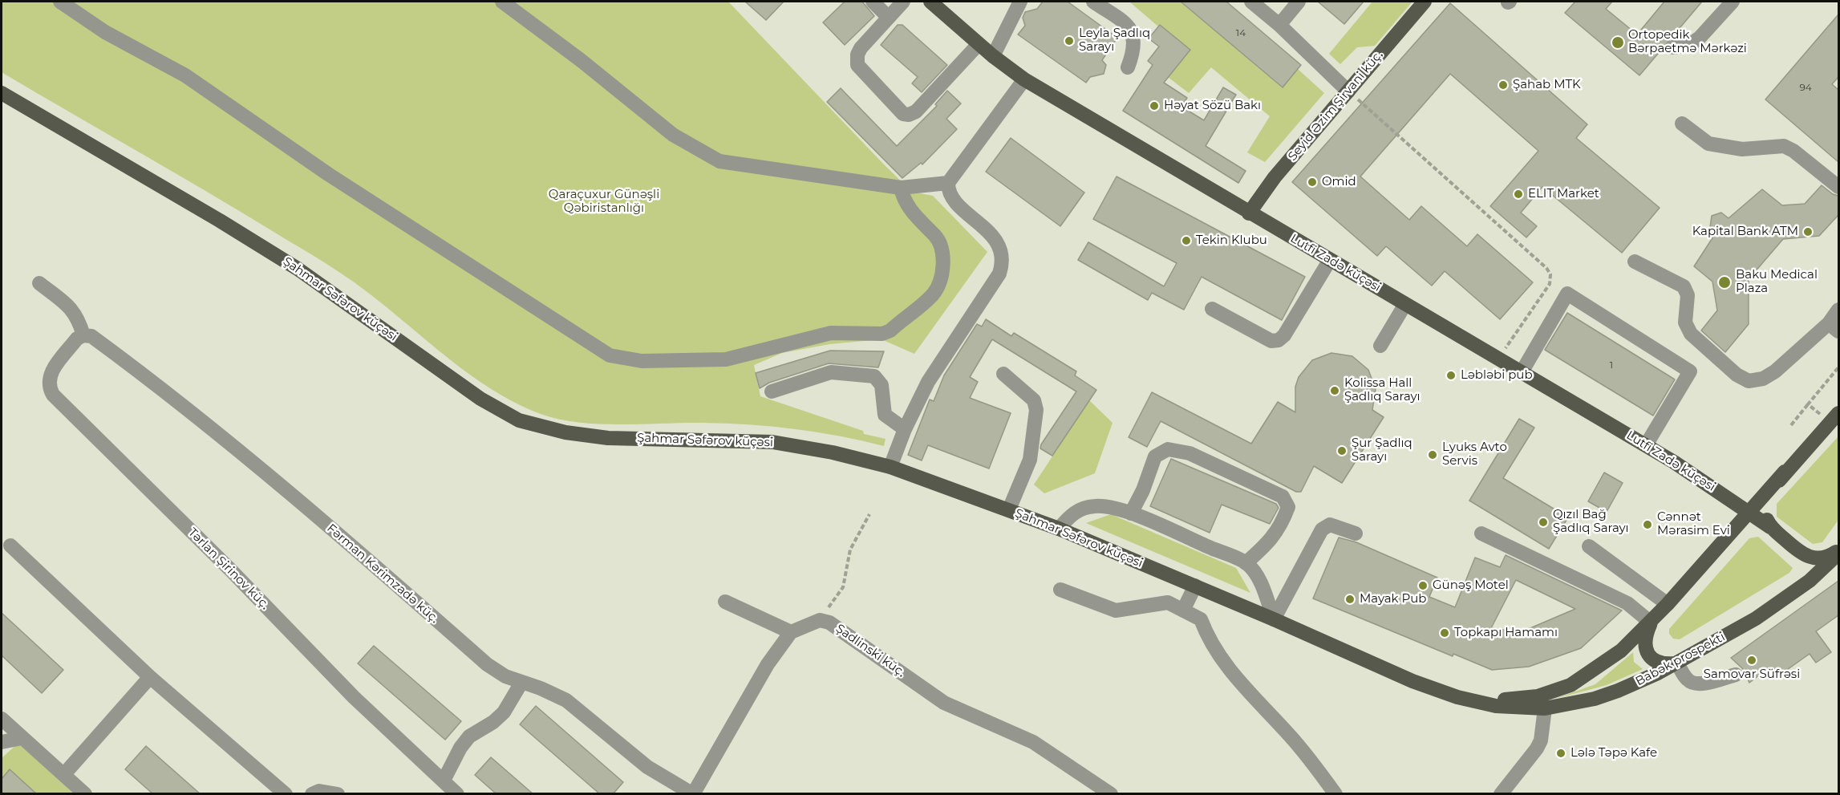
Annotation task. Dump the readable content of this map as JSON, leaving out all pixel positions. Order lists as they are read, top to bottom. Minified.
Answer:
{"streets":{"main road":["Seyid Əzim Şirvani küç.","Lutfi Zadə küçəsi","Şahmar Səfərov küçəsi","Babək prospekti"],"street":["Tərlan Şirinov küç.","Fərman Kərimzadə küç.","Şadlinski küç."]},"crossings":[["Seyid Əzim Şirvani küç.","Lutfi Zadə küçəsi"],["Lutfi Zadə küçəsi","Babək prospekti"],["Şahmar Səfərov küçəsi","Babək prospekti"],["Tərlan Şirinov küç.","Fərman Kərimzadə küç."]],"parks":["Qaraçuxur Günəşli Qəbiristanlığı"],"places":["Leyla Şadlıq Sarayı","Ortopedik Bərpaetmə Mərkəzi","Şahab MTK","Həyat Sözü Bakı","Omid","ELIT Market","Kapital Bank ATM","Tekin Klubu","Baku Medical Plaza","Ləbləbi pub","Kolissa Hall Şadlıq Sarayı","Şur Şadlıq Sarayı","Lyuks Avto Servis","Qızıl Bağ Şadlıq Sarayı","Cənnət Mərasim Evi","Günəş Motel","Mayak Pub","Topkapı Hamamı","Samovar Süfrəsi","Lələ Təpə Kafe"],"house_numbers":["14","94","1"]}
